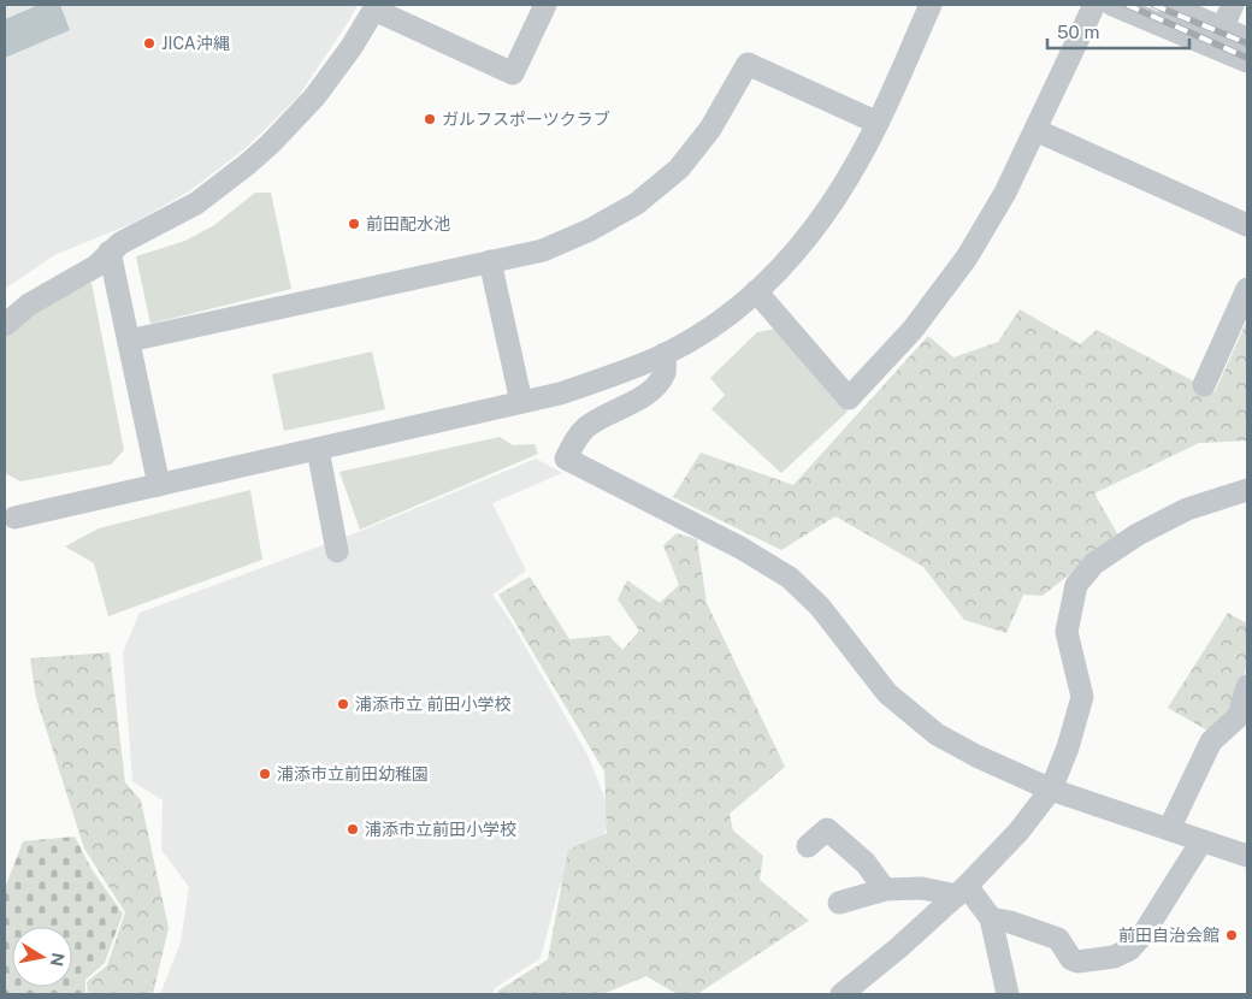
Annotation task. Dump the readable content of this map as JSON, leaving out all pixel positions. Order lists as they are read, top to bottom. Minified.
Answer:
{"places":["JICA沖縄","ガルフスポーツクラブ","前田配水池","浦添市立 前田小学校","浦添市立前田幼稚園","浦添市立前田小学校","前田自治会館"],"scale_bar":"50 m","north":"right"}
